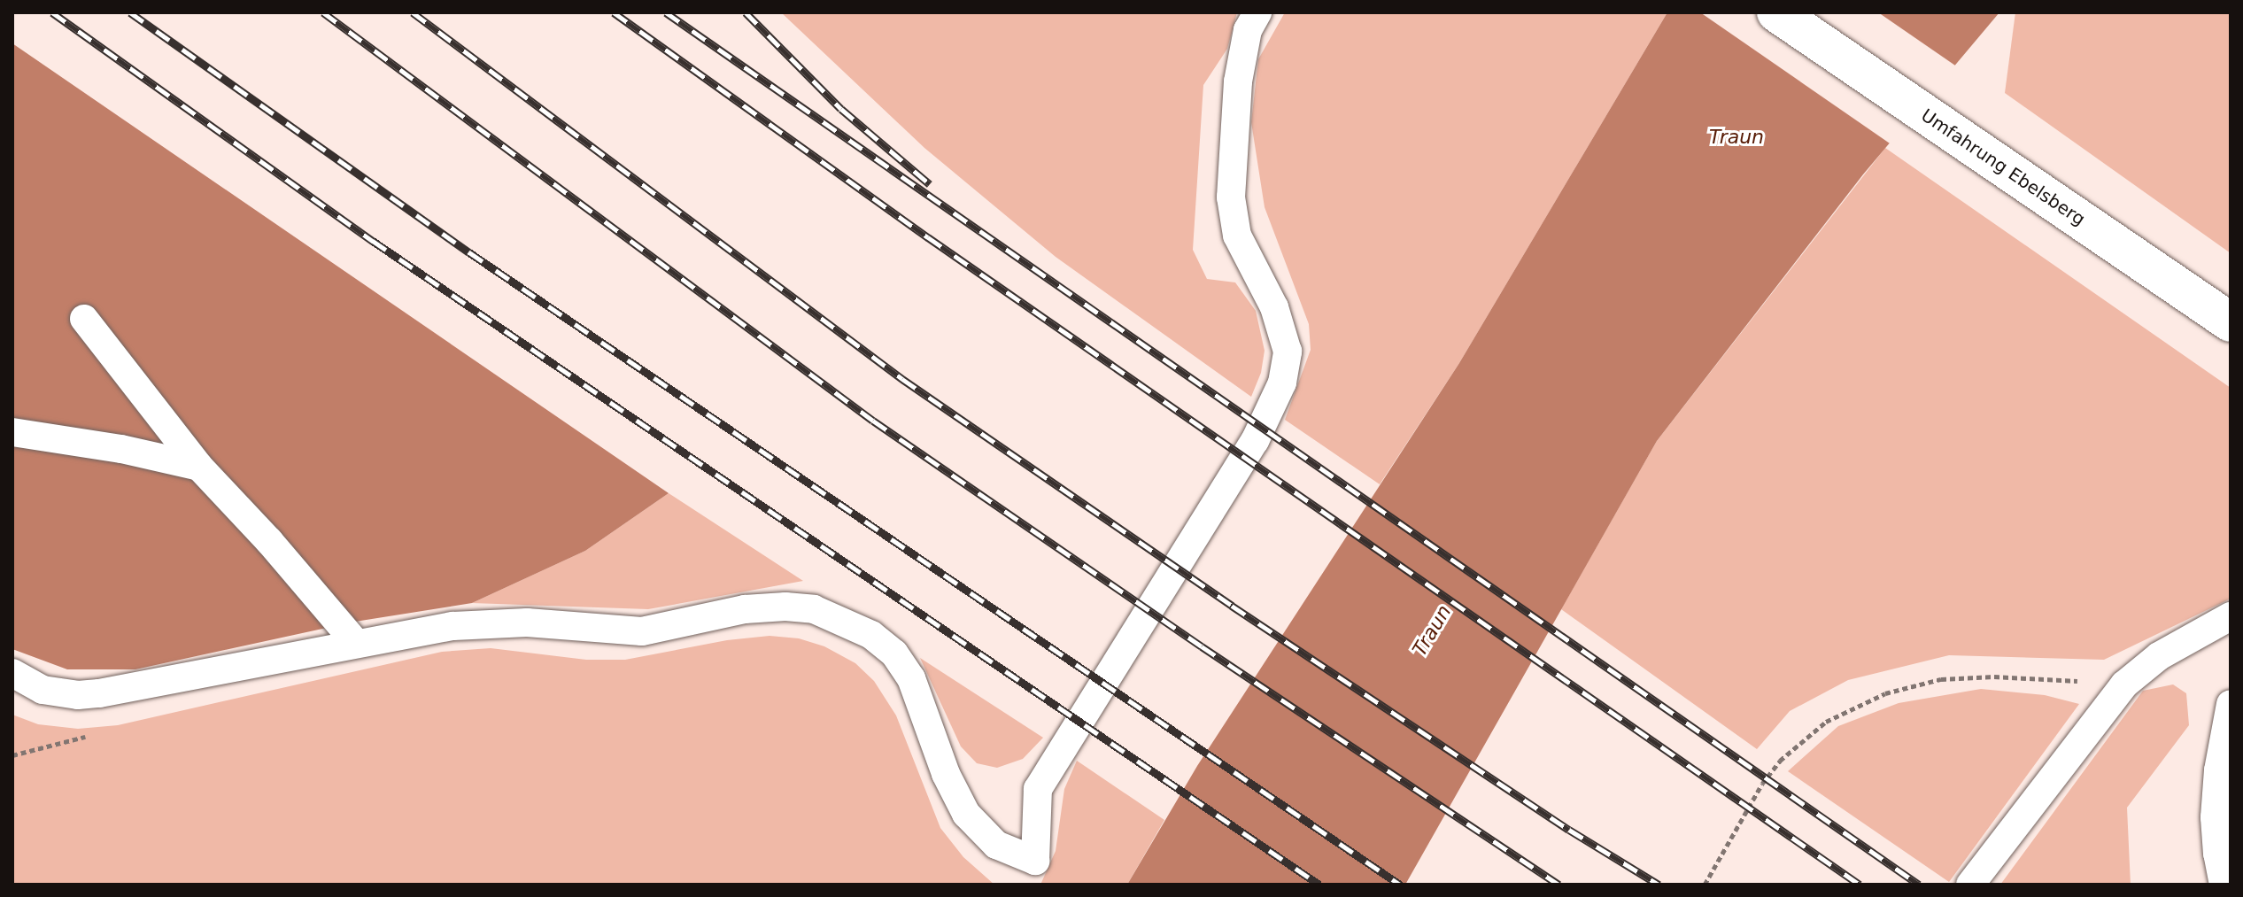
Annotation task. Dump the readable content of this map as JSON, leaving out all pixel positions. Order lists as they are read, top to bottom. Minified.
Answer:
{"streets":{"main road":["Umfahrung Ebelsberg"]},"water":["Traun"]}
